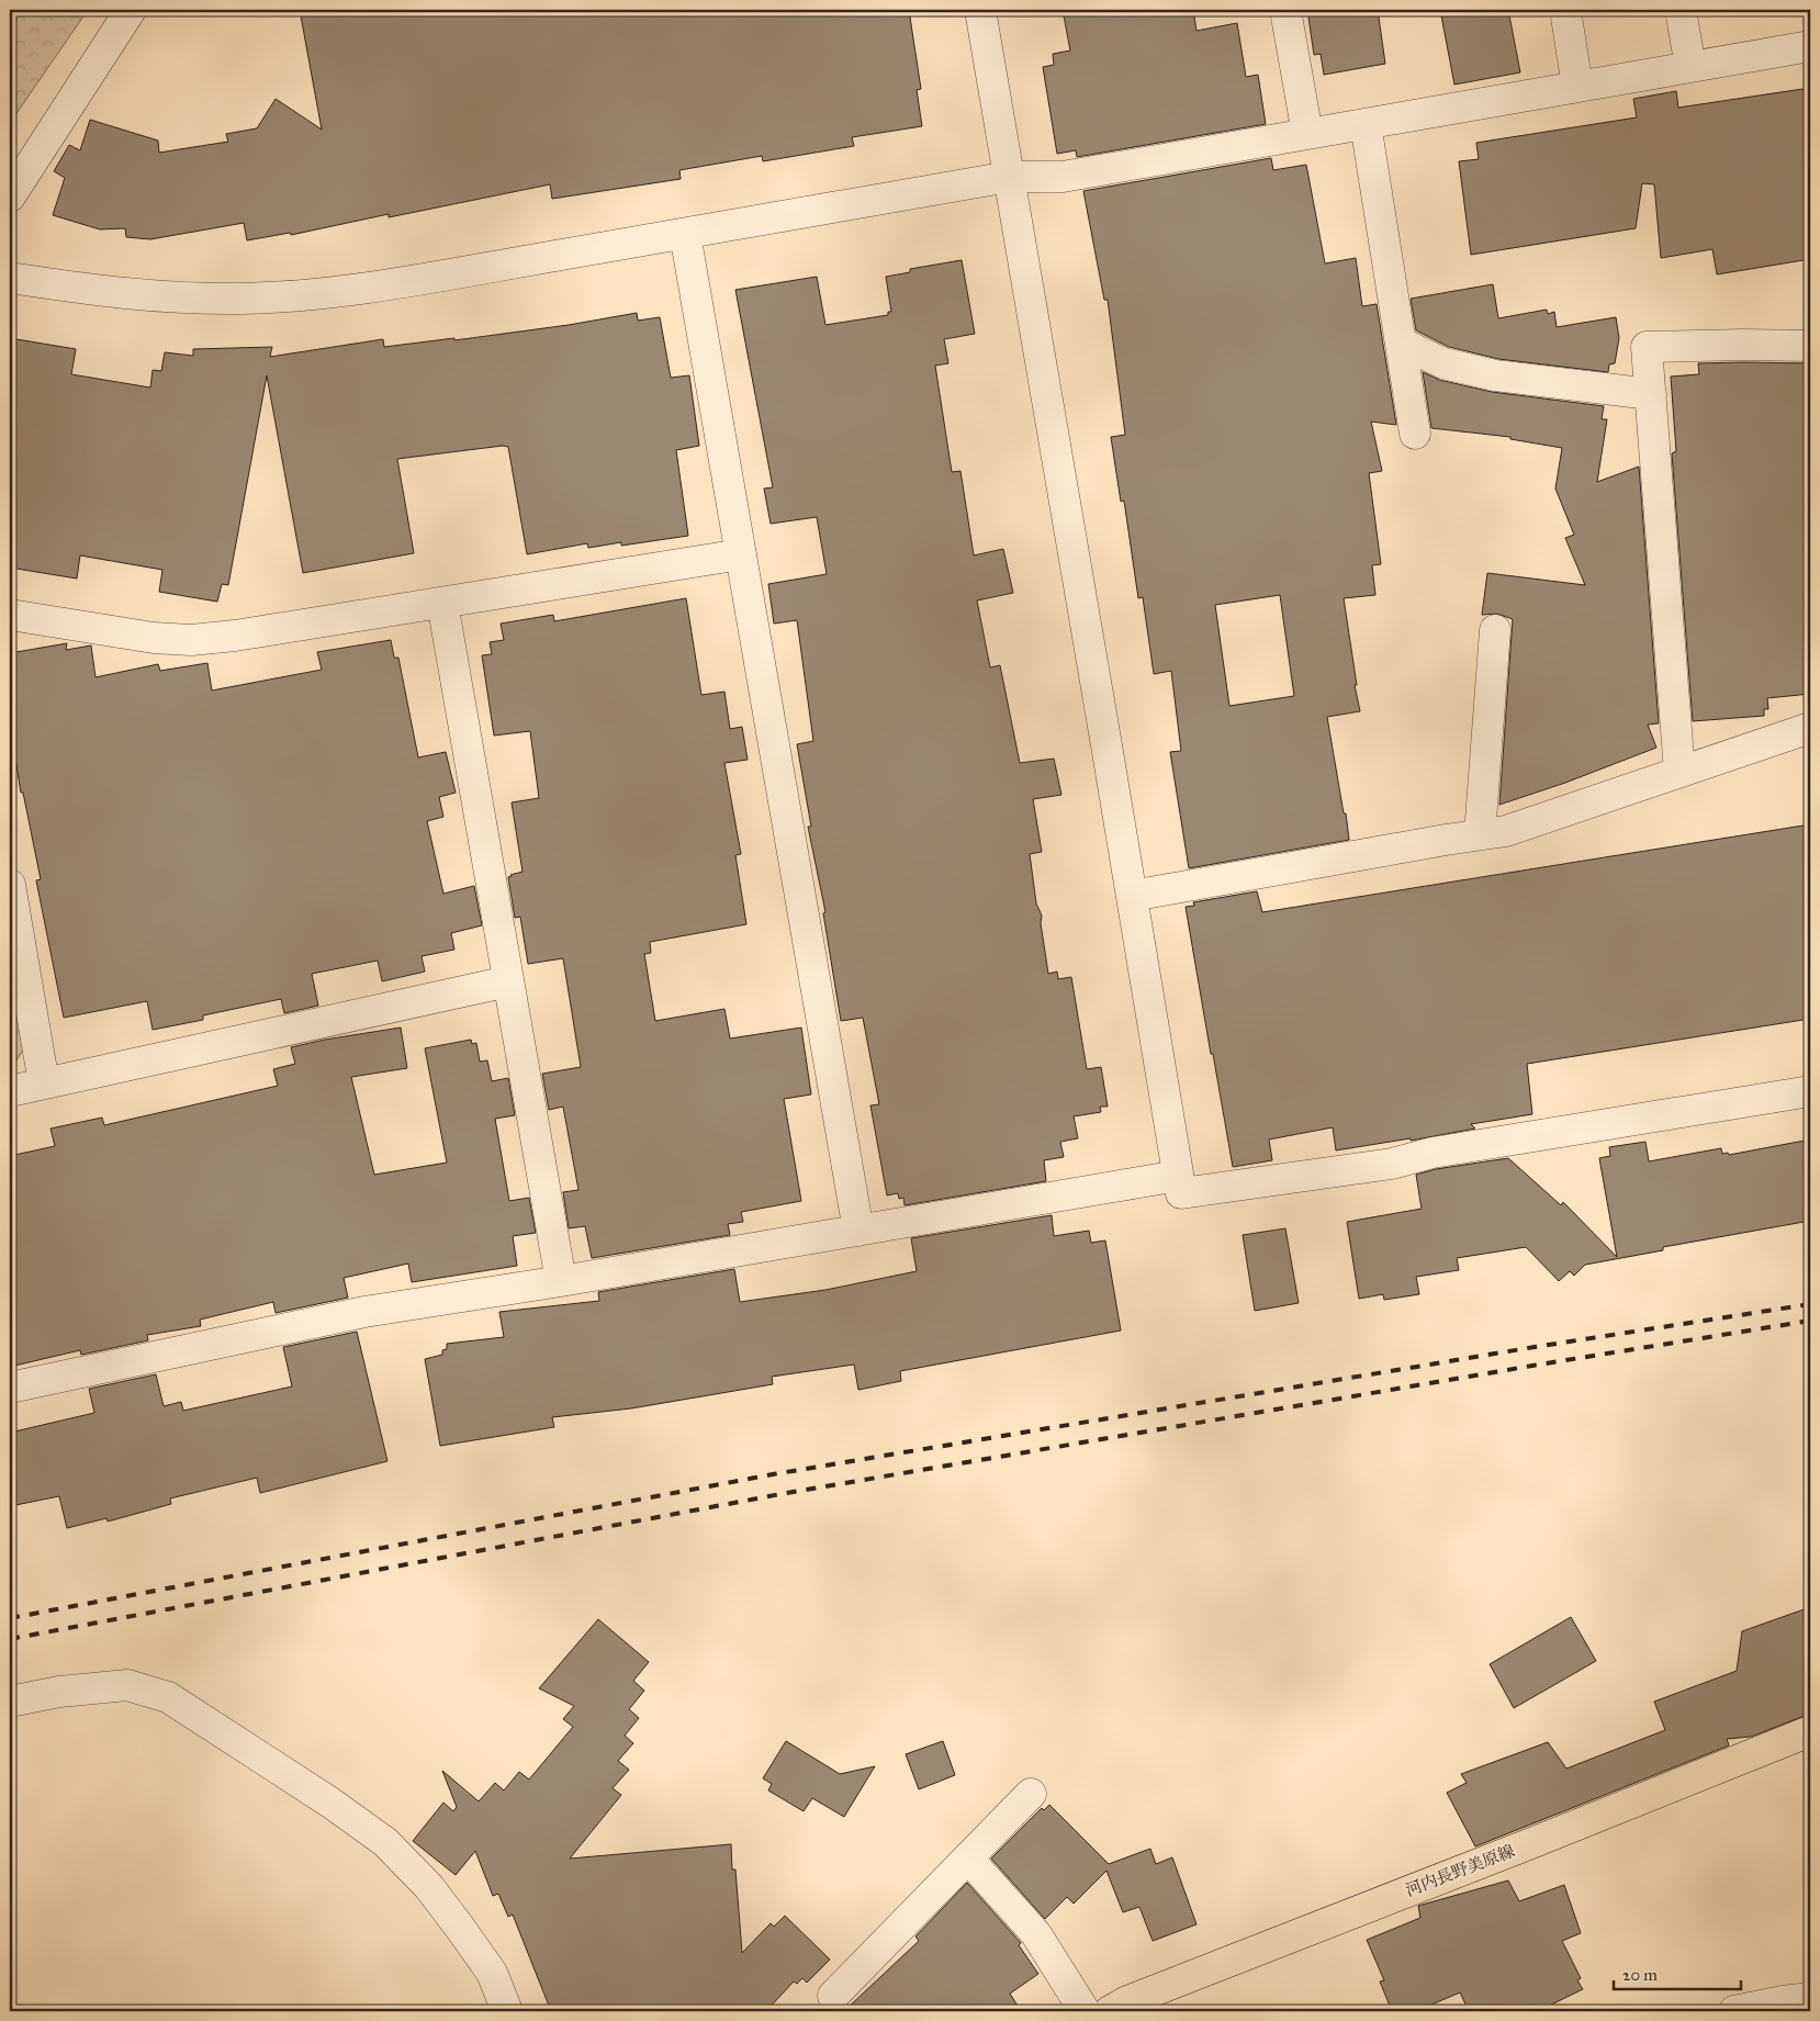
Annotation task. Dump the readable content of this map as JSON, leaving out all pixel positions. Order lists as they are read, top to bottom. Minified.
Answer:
{"streets":{"main road":["河内長野美原線"]},"scale_bar":"20 m"}
